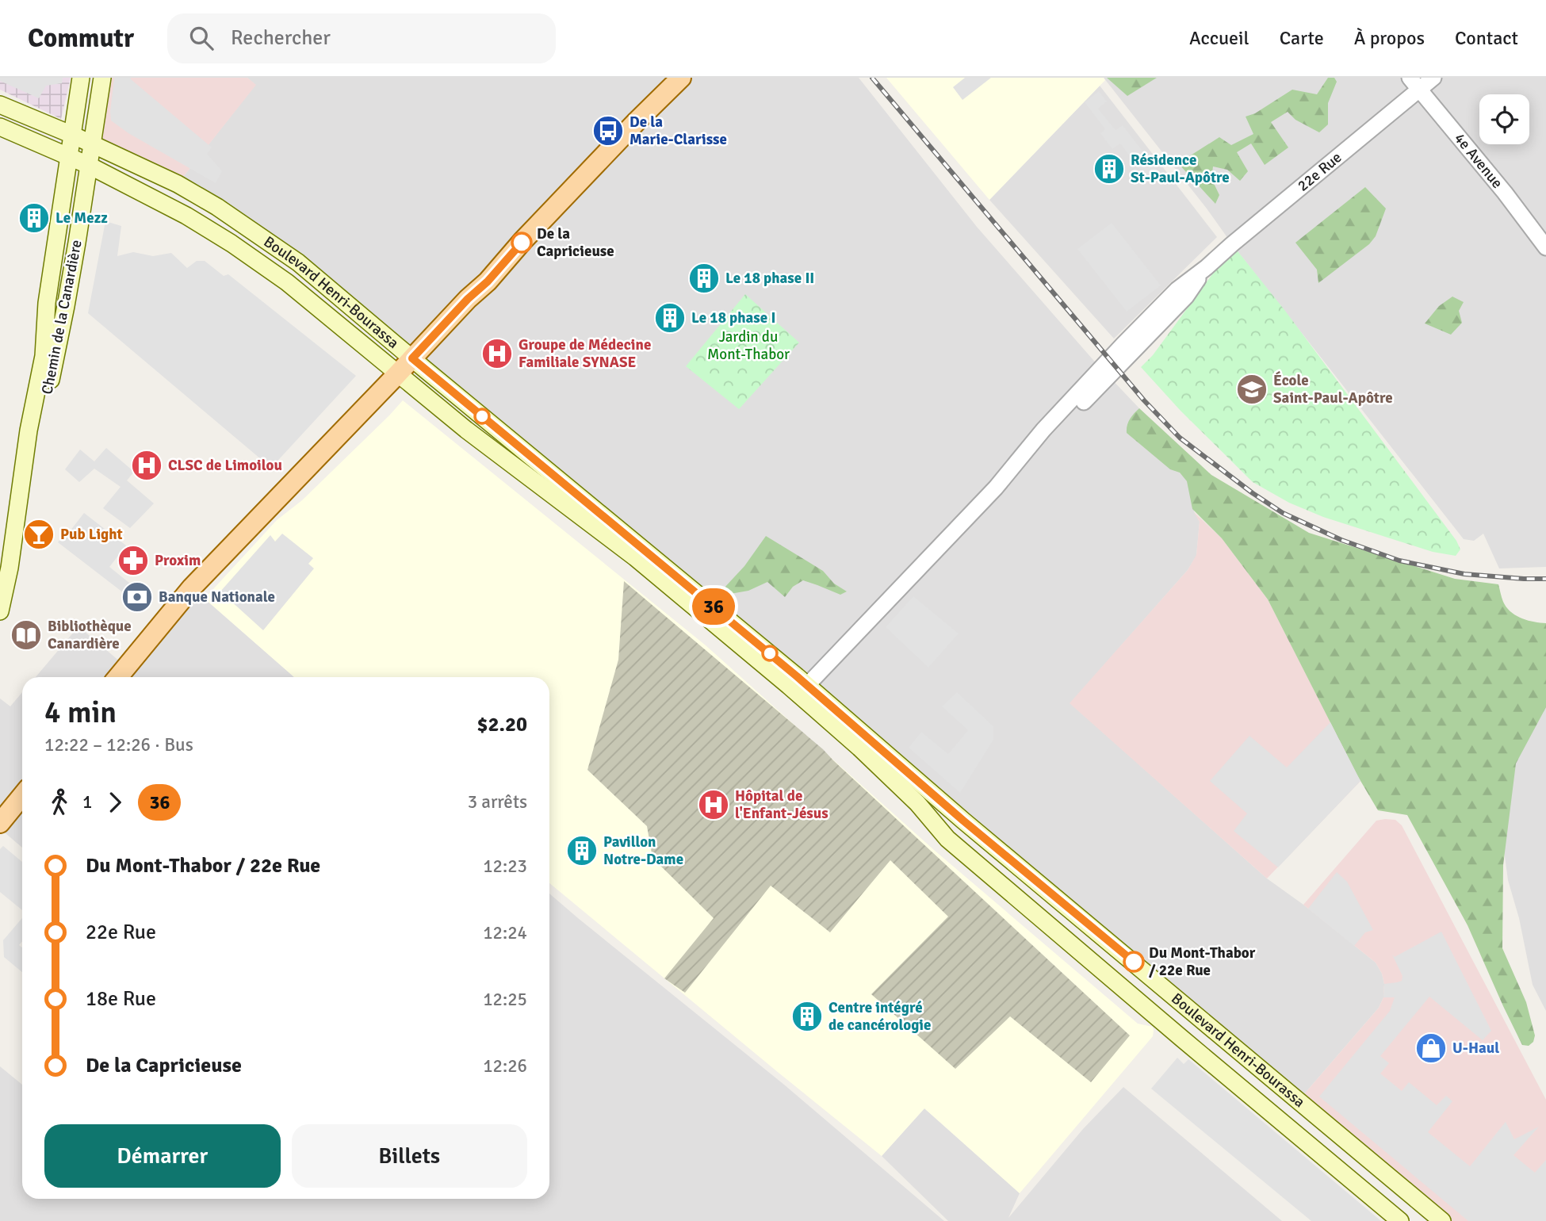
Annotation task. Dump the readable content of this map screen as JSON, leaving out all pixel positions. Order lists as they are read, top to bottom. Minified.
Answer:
{"streets":{"main road":["Boulevard Henri-Bourassa","Chemin de la Canardière"],"street":["4e Avenue","22e Rue"]},"crossings":[["4e Avenue","22e Rue"],["22e Rue","Boulevard Henri-Bourassa"],["Boulevard Henri-Bourassa","Chemin de la Canardière"]],"parks":["Jardin du Mont-Thabor"],"places":{"bus stop":["De la Marie-Clarisse"],"building":["Résidence St-Paul-Apôtre","Le Mezz","Le 18 phase II","Le 18 phase I","Pavillon Notre-Dame","Centre intégré de cancérologie"],"other":["De la Capricieuse","Du Mont-Thabor / 22e Rue"],"hospital":["Groupe de Médecine Familiale SYNASE","CLSC de Limoilou","Hôpital de l'Enfant-Jésus"],"school or university":["École Saint-Paul-Apôtre"],"bar":["Pub Light"],"pharmacy":["Proxim"],"bank":["Banque Nationale"],"library":["Bibliothèque Canardière"],"shop":["U-Haul"]},"lines":["bus line 36"],"page":{"header":"Commutr","search":"Rechercher","nav":["Accueil","Carte","À propos","Contact"],"on_map":"36","heading":["4 min","12:22 – 12:26 · Bus","$2.20"],"legs":["1","36","3 arrêts"],"list":[{"name":"Du Mont-Thabor / 22e Rue","value":"12:23"},{"name":"22e Rue","value":"12:24"},{"name":"18e Rue","value":"12:25"},{"name":"De la Capricieuse","value":"12:26"}],"buttons":["Démarrer","Billets"]}}
